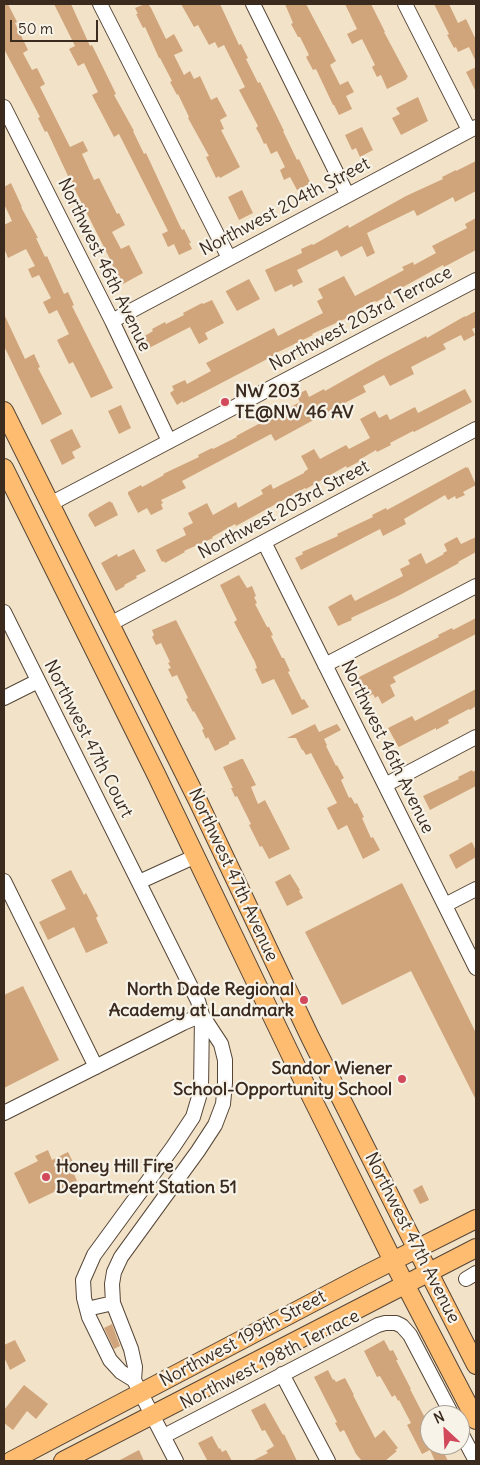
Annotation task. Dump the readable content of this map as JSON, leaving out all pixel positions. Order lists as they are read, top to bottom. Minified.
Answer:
{"streets":{"main road":["Northwest 47th Avenue","Northwest 199th Street"],"street":["Northwest 204th Street","Northwest 46th Avenue","Northwest 203rd Terrace","Northwest 203rd Street","Northwest 47th Court","Northwest 198th Terrace"]},"crossings":[["Northwest 204th Street","Northwest 46th Avenue"],["Northwest 46th Avenue","Northwest 203rd Terrace"],["Northwest 46th Avenue","Northwest 203rd Street"],["Northwest 203rd Terrace","Northwest 47th Avenue"],["Northwest 203rd Street","Northwest 47th Avenue"],["Northwest 47th Avenue","Northwest 199th Street"]],"places":["NW 203 TE@NW 46 AV","North Dade Regional Academy at Landmark","Sandor Wiener School-Opportunity School","Honey Hill Fire Department Station 51"],"scale_bar":"50 m","north":"top left"}
